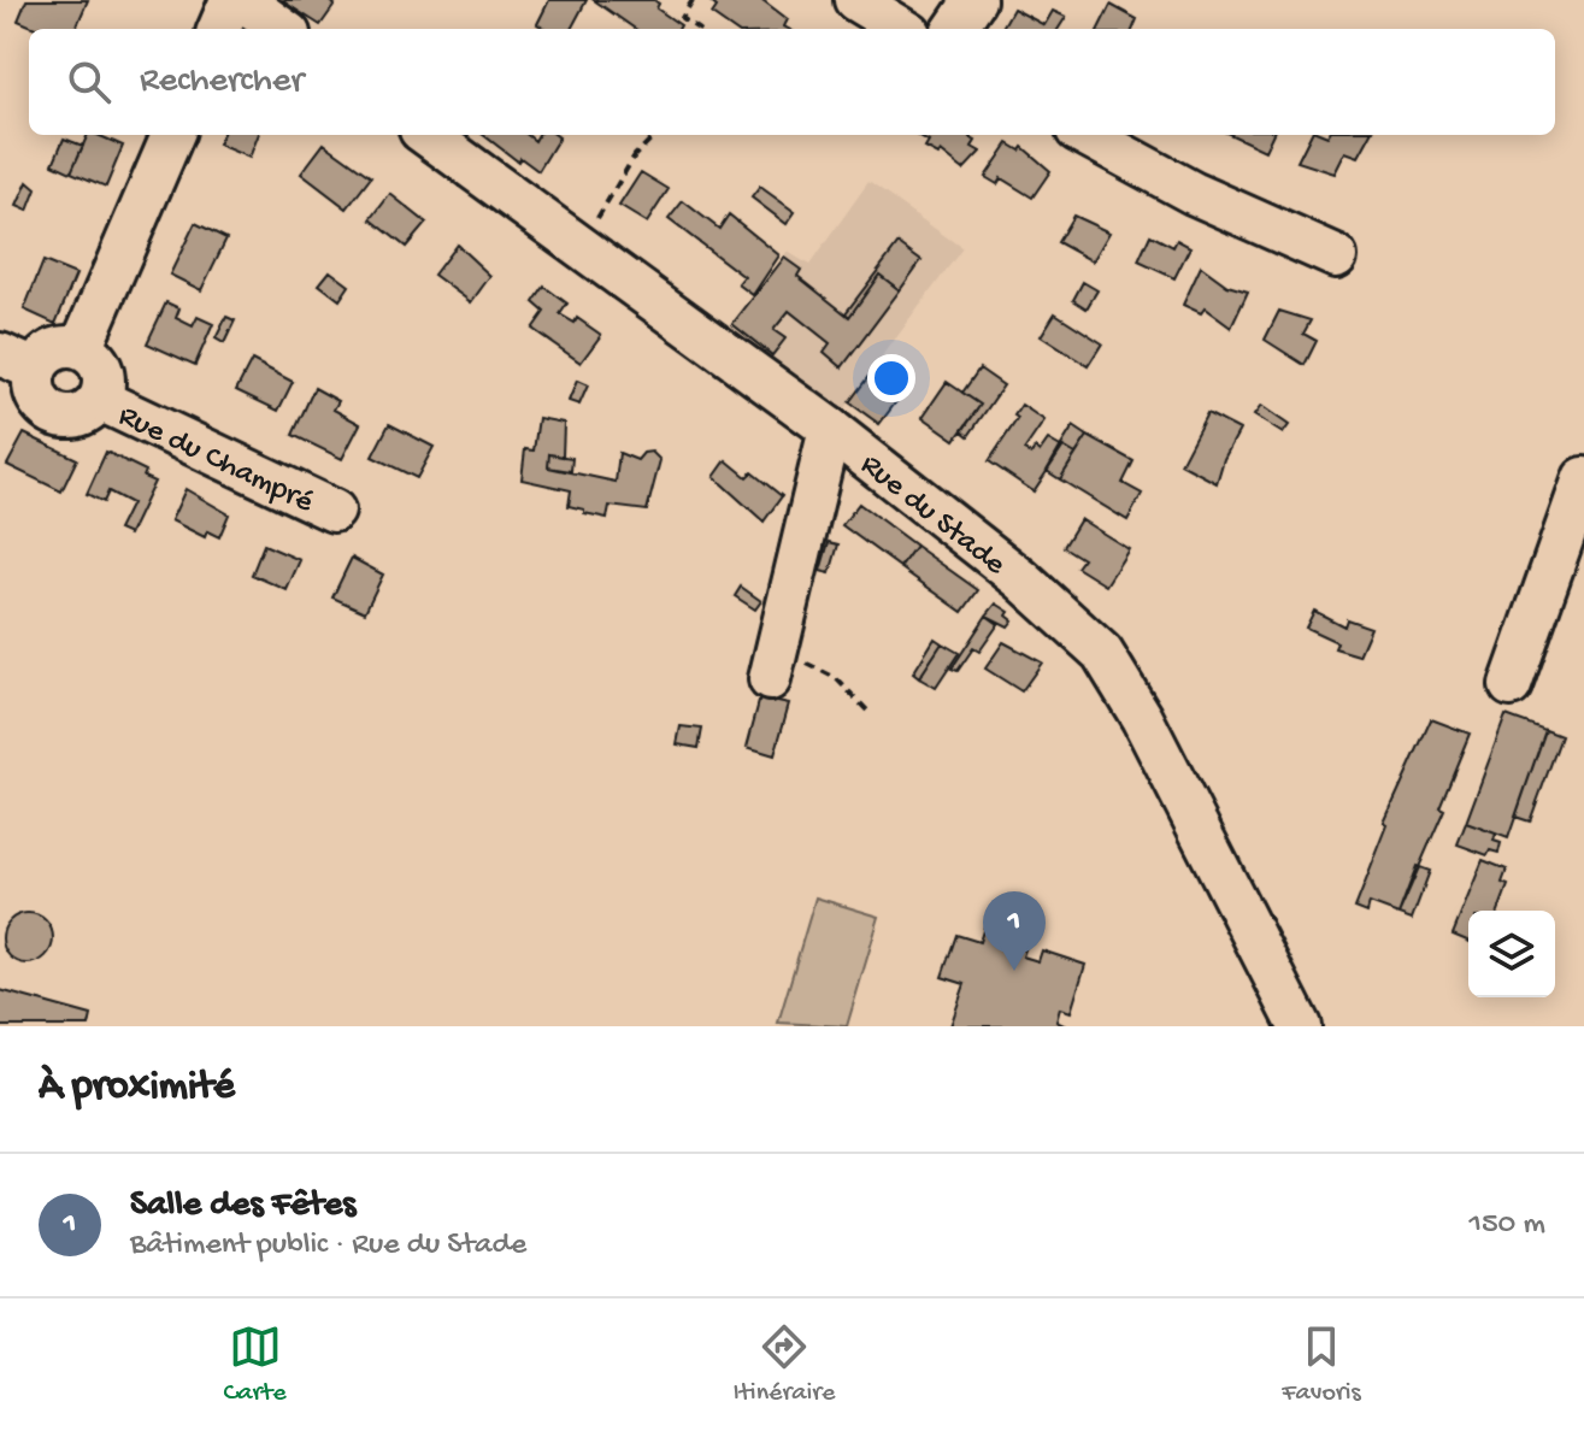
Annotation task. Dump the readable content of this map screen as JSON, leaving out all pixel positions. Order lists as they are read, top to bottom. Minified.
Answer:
{"streets":{"street":["Rue du Champré","Rue du Stade"]},"page":{"search":"Rechercher","pins":"1","heading":"À proximité","list":[{"mark":"1","name":"Salle des Fêtes","note":"Bâtiment public · Rue du Stade","value":"150 m"}],"nav":["Carte","Itinéraire","Favoris"]}}
